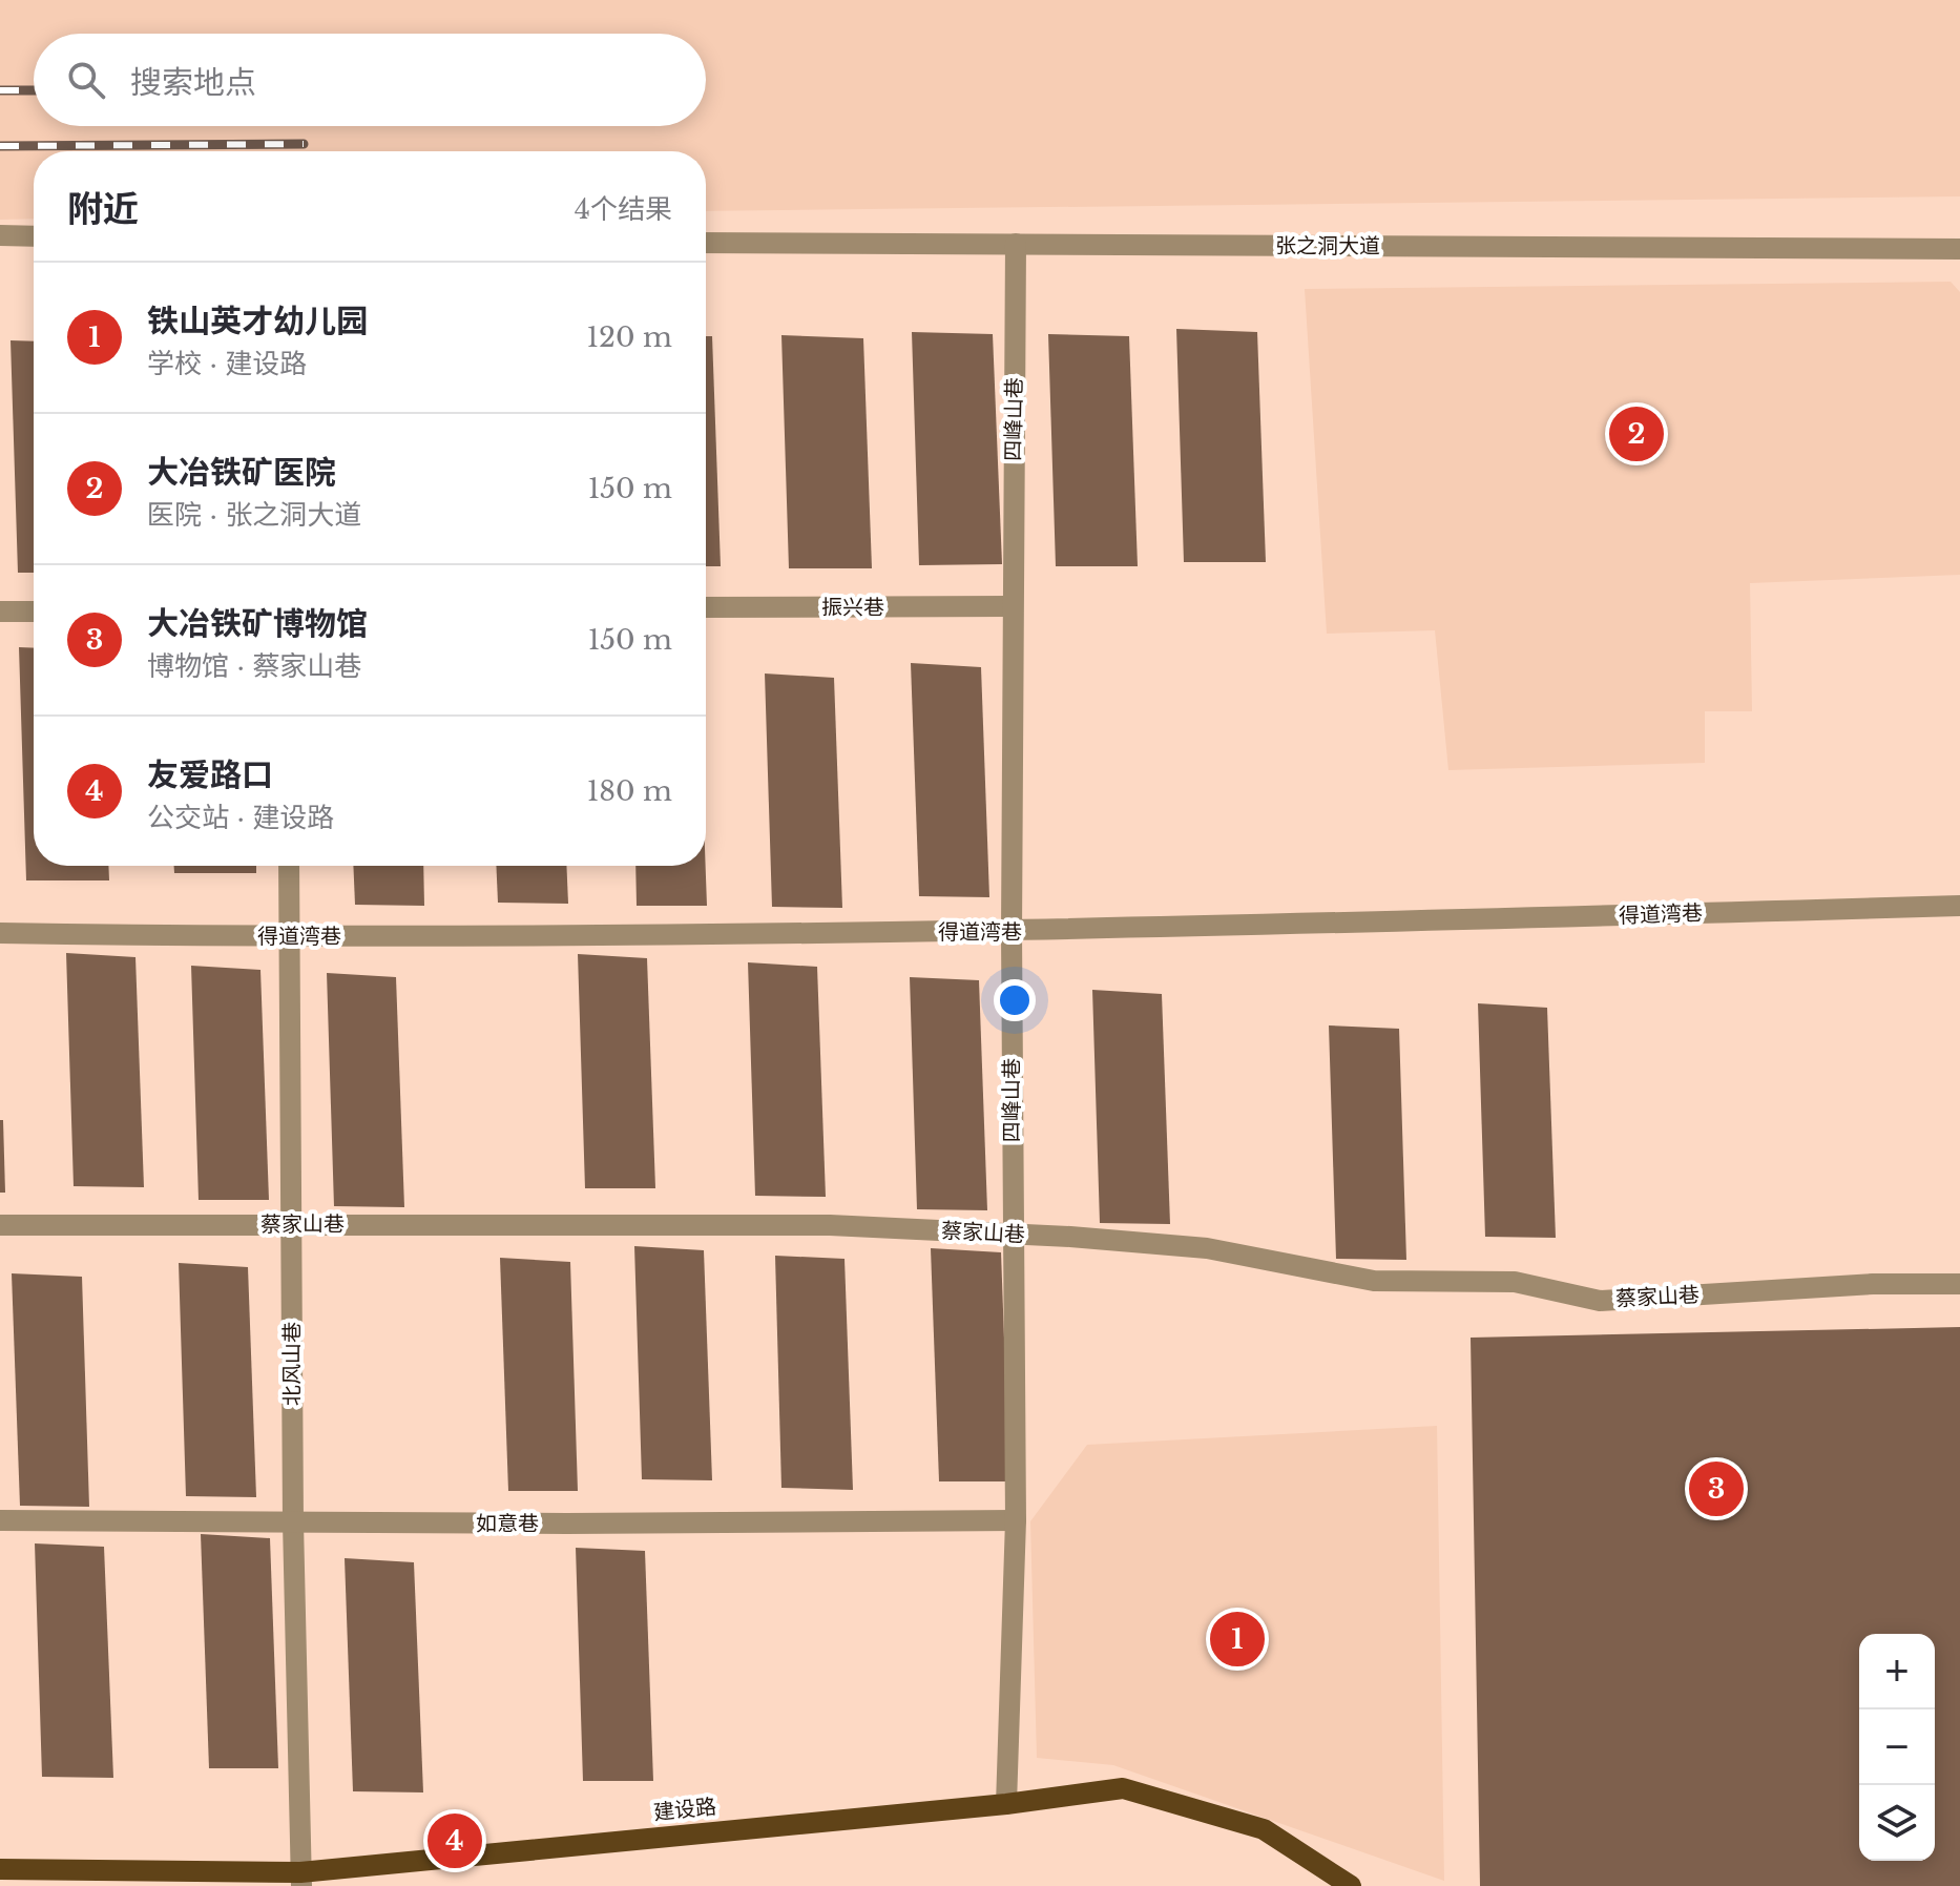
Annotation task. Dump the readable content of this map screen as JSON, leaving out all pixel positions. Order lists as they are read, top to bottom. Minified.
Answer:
{"streets":{"main road":["建设路"],"street":["张之洞大道","四峰山巷","振兴巷","得道湾巷","蔡家山巷","北风山巷","如意巷"]},"crossings":[["张之洞大道","四峰山巷"],["四峰山巷","振兴巷"],["四峰山巷","得道湾巷"],["四峰山巷","蔡家山巷"],["四峰山巷","如意巷"],["四峰山巷","建设路"],["得道湾巷","北风山巷"],["蔡家山巷","北风山巷"],["北风山巷","如意巷"],["北风山巷","建设路"]],"page":{"search":"搜索地点","heading":["附近","4个结果"],"list":[{"mark":"1","name":"铁山英才幼儿园","note":"学校 · 建设路","value":"120 m"},{"mark":"2","name":"大冶铁矿医院","note":"医院 · 张之洞大道","value":"150 m"},{"mark":"3","name":"大冶铁矿博物馆","note":"博物馆 · 蔡家山巷","value":"150 m"},{"mark":"4","name":"友爱路口","note":"公交站 · 建设路","value":"180 m"}],"pins":["2","3","1","4"],"map_buttons":["+","−"]}}
